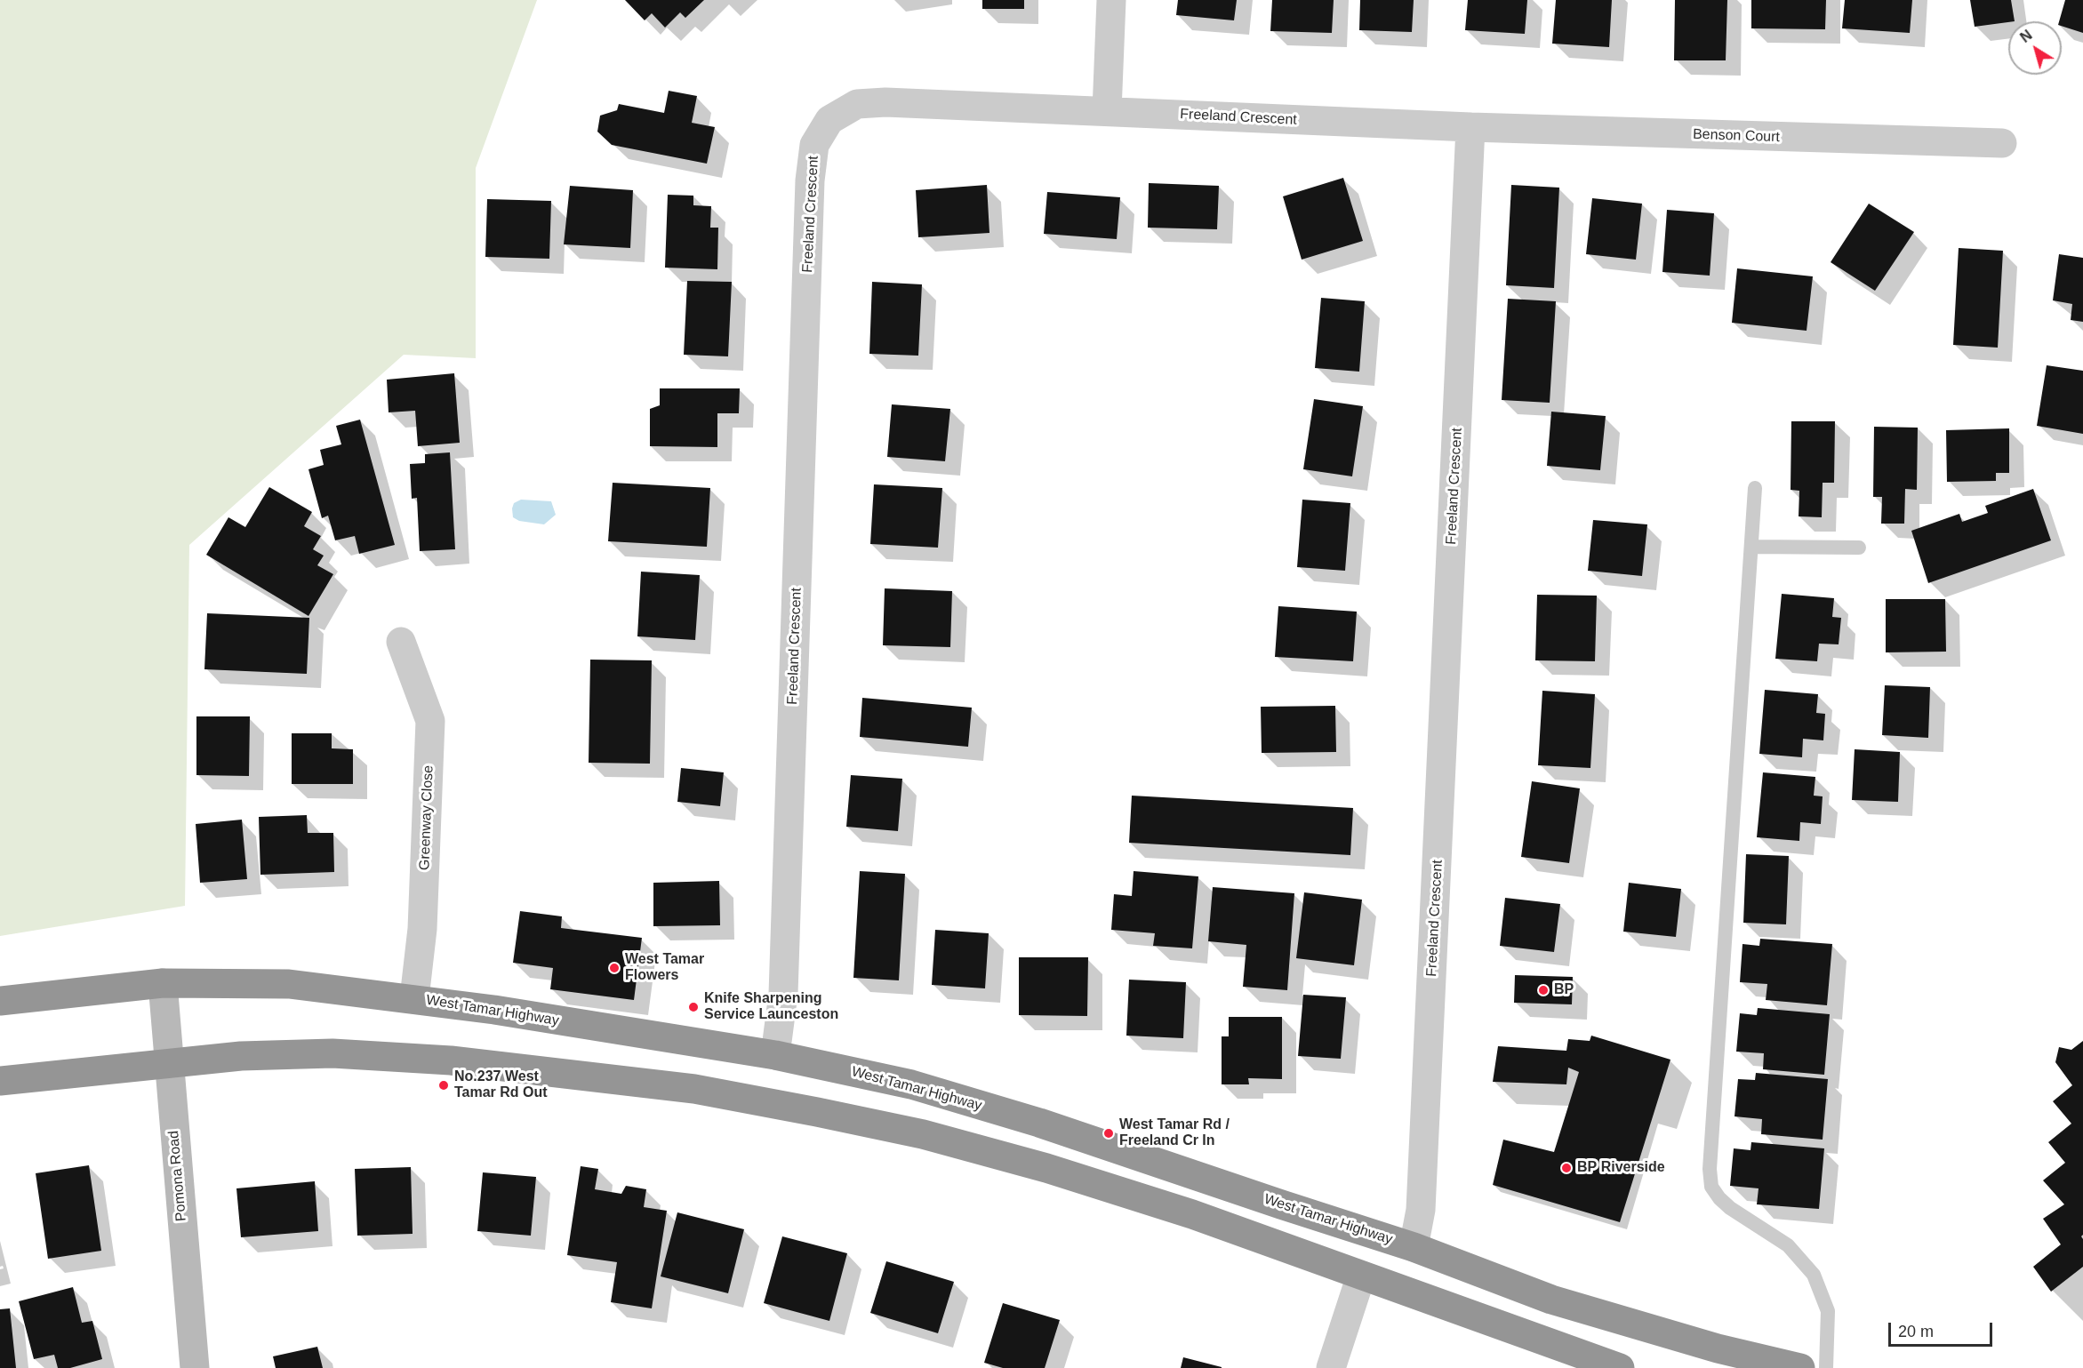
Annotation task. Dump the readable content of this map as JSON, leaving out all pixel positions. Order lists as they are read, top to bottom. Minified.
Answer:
{"streets":{"highway":["West Tamar Highway"],"street":["Freeland Crescent","Benson Court","Greenway Close","Pomona Road"]},"crossings":[["Freeland Crescent","Benson Court"],["Freeland Crescent","West Tamar Highway"],["Greenway Close","West Tamar Highway"],["West Tamar Highway","Pomona Road"]],"places":["West Tamar Flowers","BP","Knife Sharpening Service Launceston","No.237 West Tamar Rd Out","West Tamar Rd / Freeland Cr In","BP Riverside"],"scale_bar":"20 m","north":"top left"}
